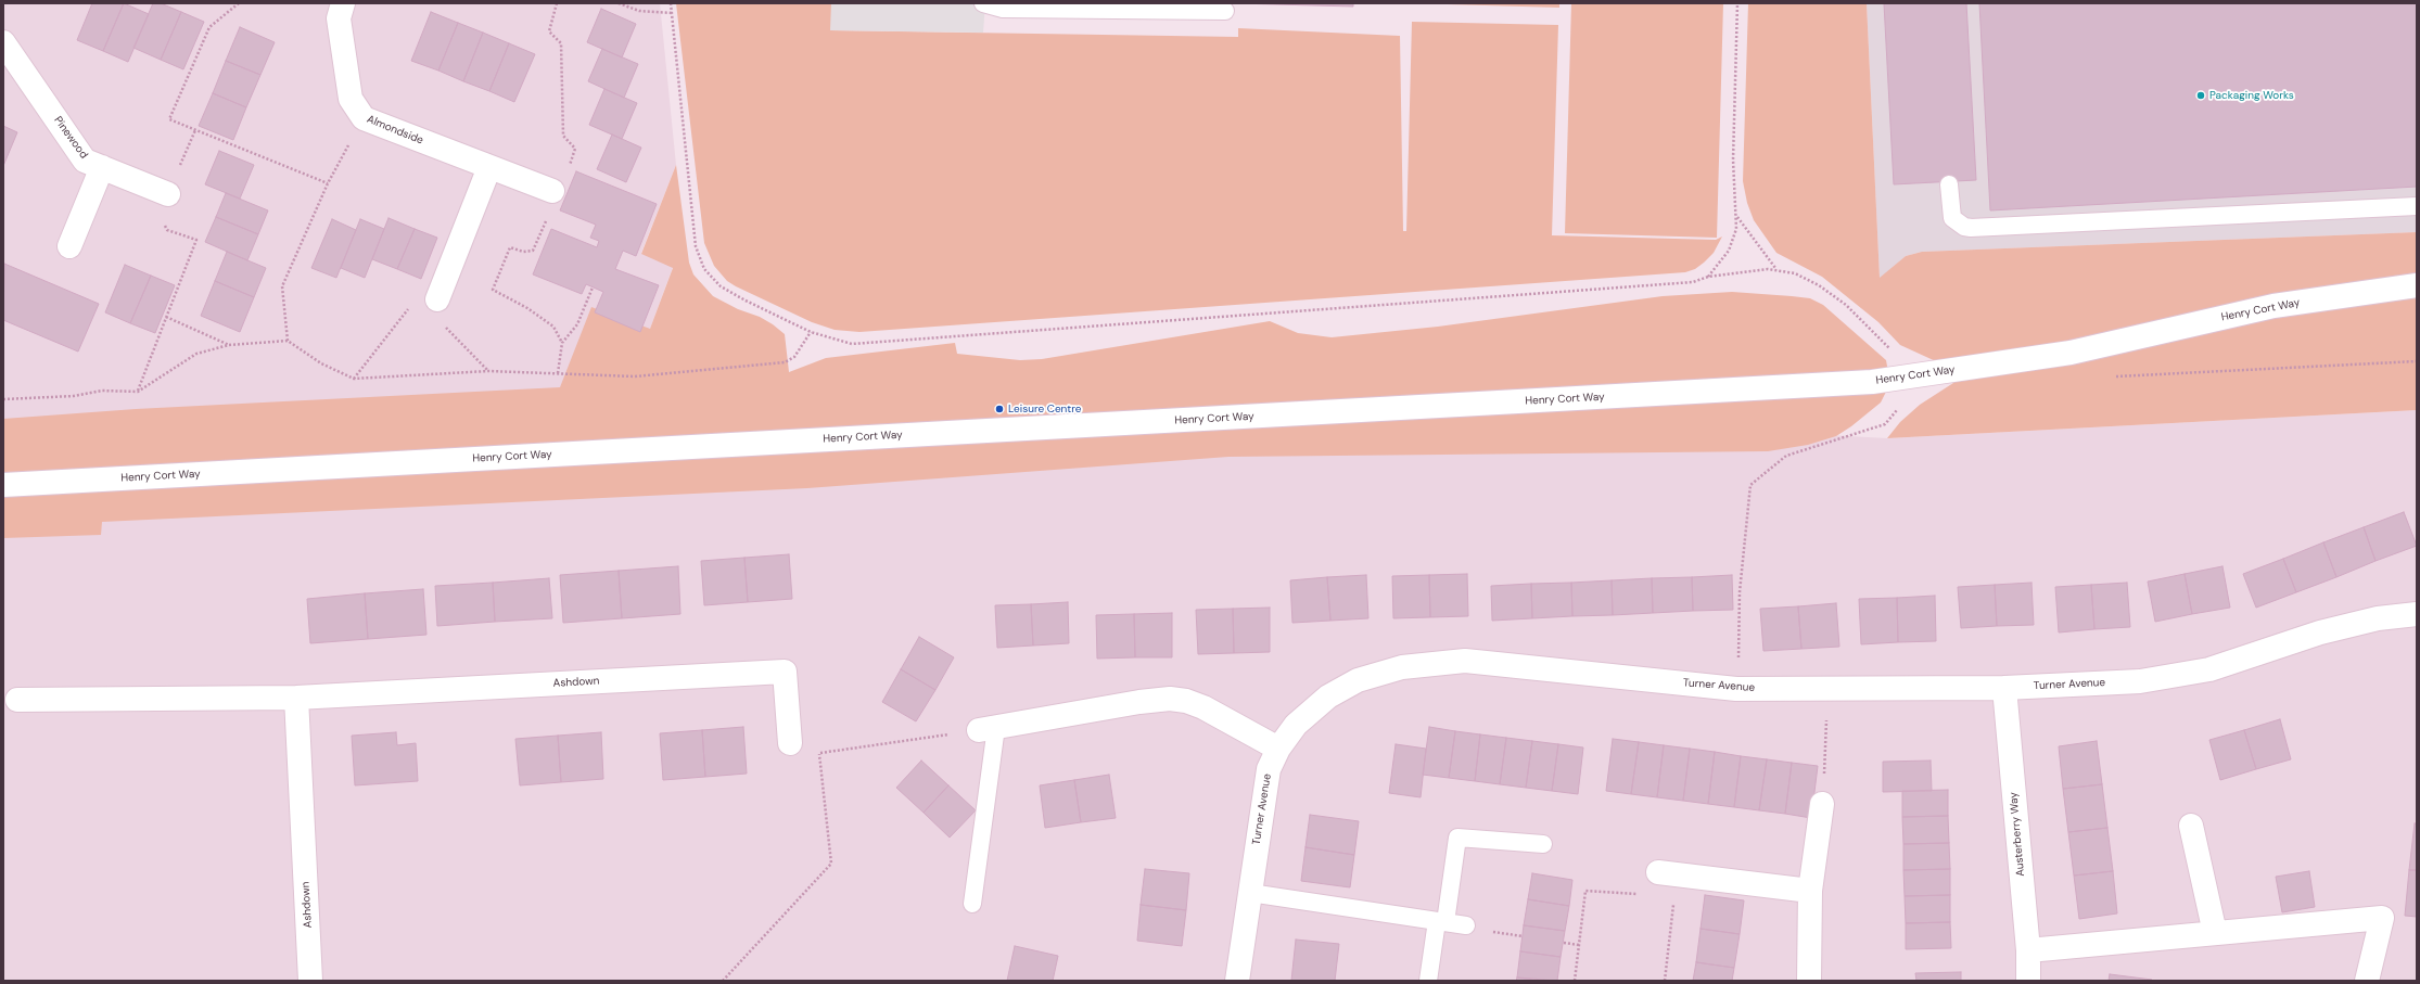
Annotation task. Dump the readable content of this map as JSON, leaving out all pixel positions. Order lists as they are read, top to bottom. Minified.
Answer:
{"streets":{"street":["Almondside","Pinewood","Henry Cort Way","Ashdown","Turner Avenue","Austerberry Way"]},"crossings":[["Turner Avenue","Austerberry Way"]],"places":["Packaging Works","Leisure Centre"]}
